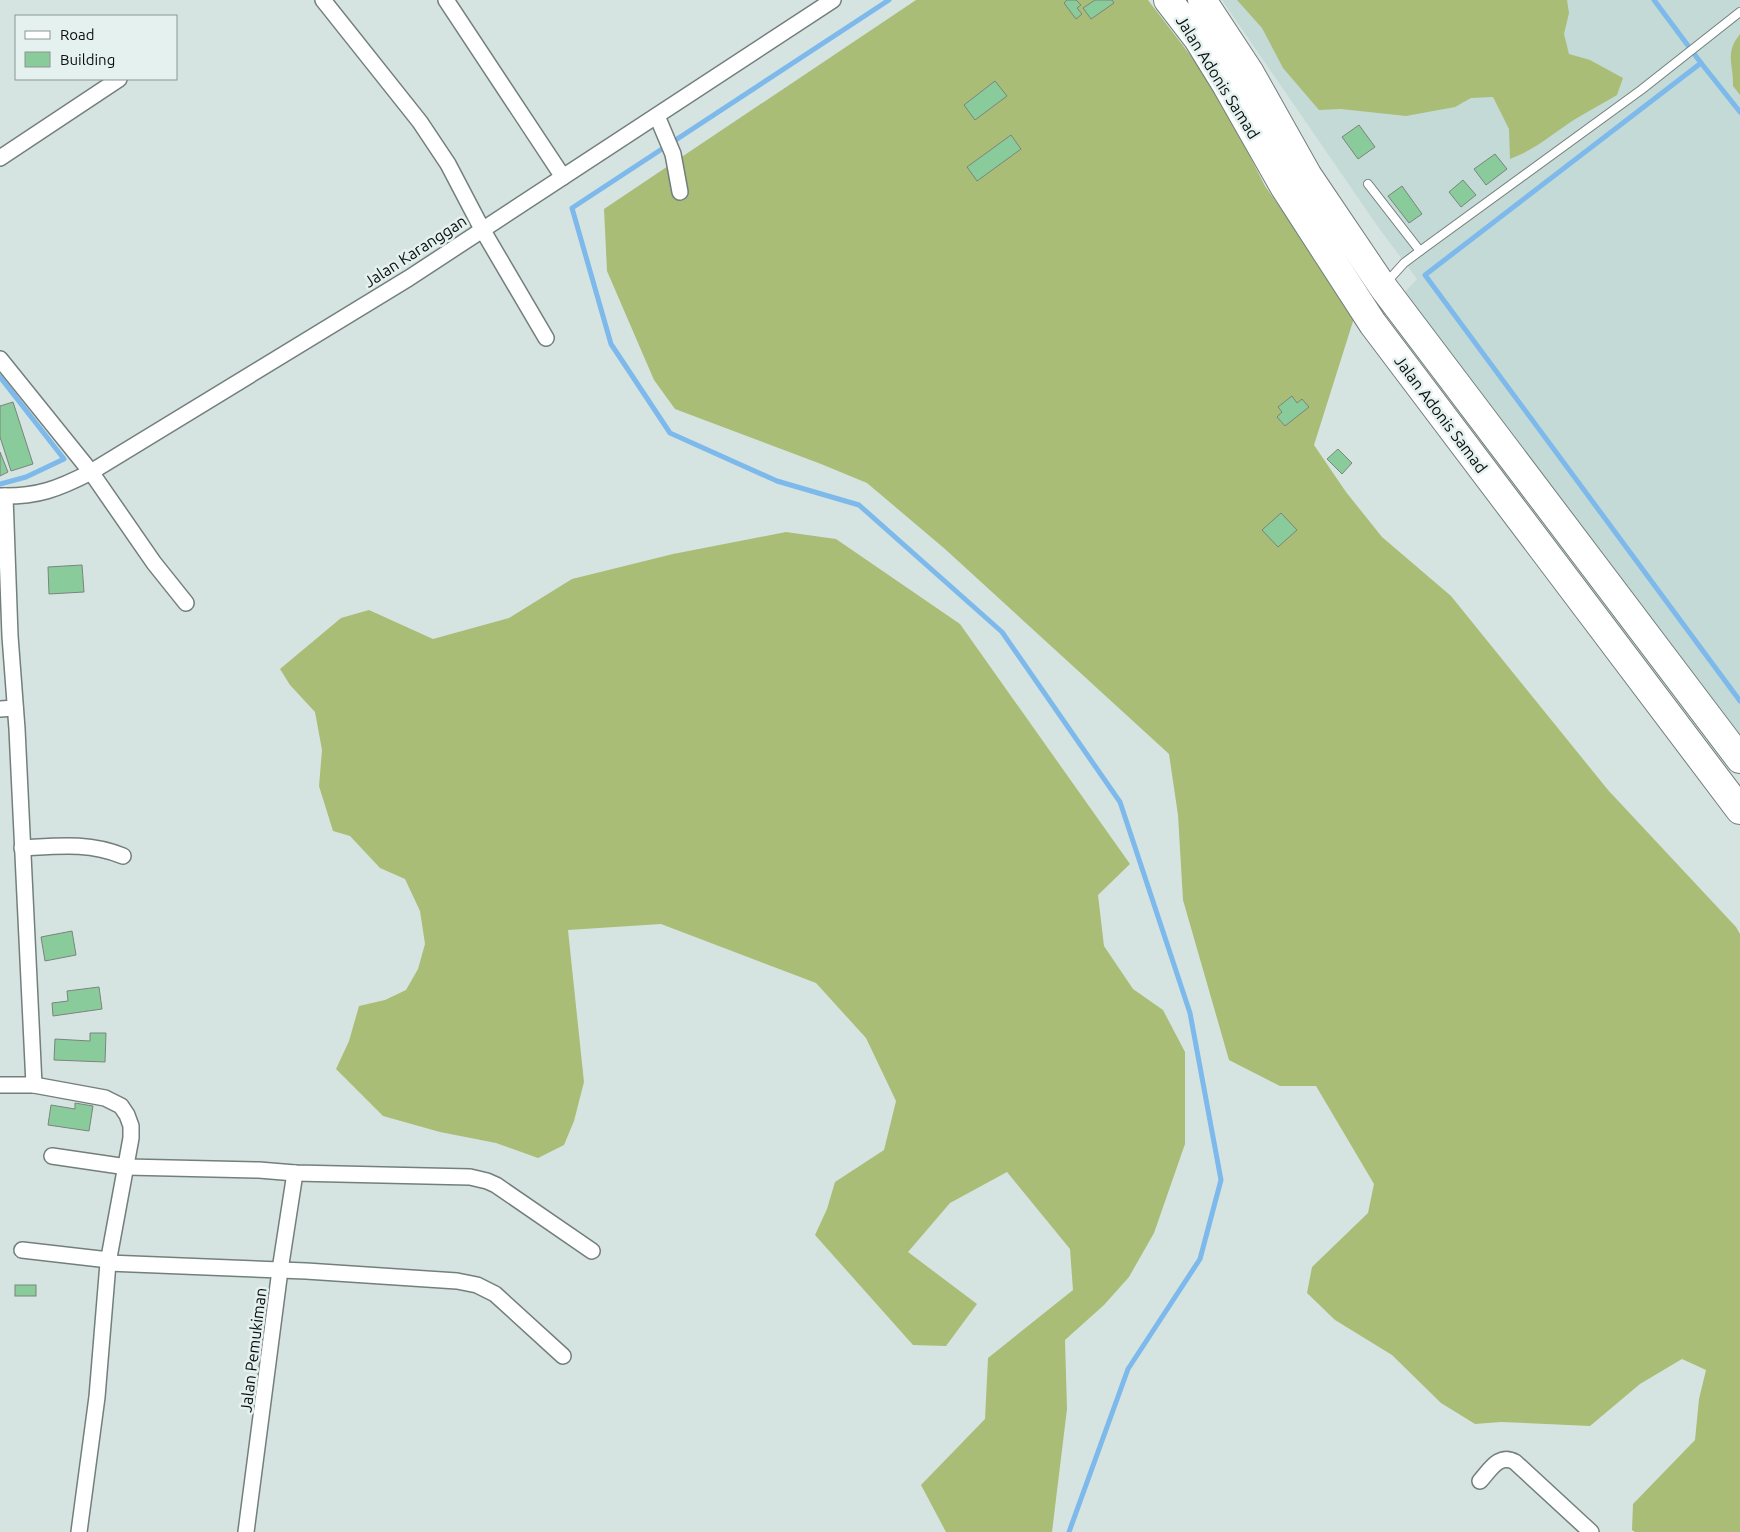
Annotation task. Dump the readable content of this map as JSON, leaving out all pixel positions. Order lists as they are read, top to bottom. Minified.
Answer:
{"streets":{"highway":["Jalan Adonis Samad"],"street":["Jalan Karanggan","Jalan Pemukiman"]},"legend":["Road","Building"]}
